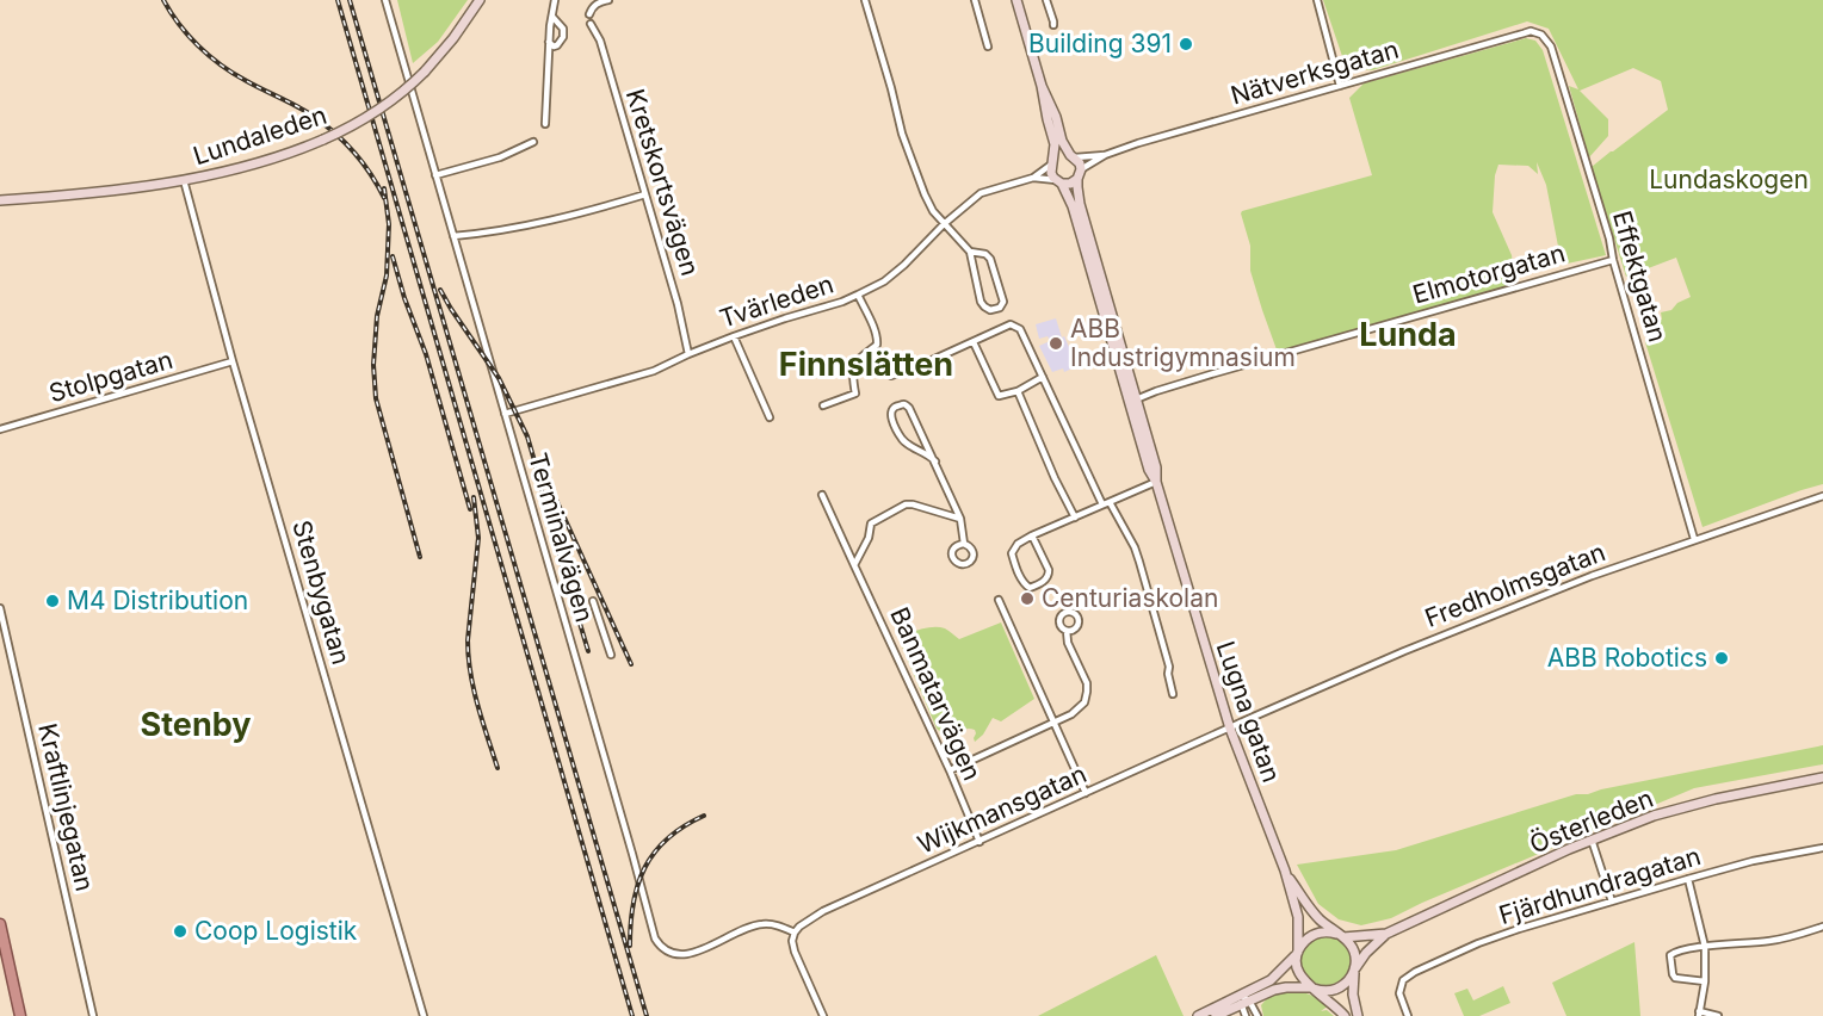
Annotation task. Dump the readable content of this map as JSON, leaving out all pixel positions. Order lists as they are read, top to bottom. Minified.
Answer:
{"streets":{"main road":["Lundaleden","Lugna gatan","Österleden"],"street":["Nätverksgatan","Kretskortsvägen","Elmotorgatan","Effektgatan","Tvärleden","Stolpgatan","Terminalvägen","Fredholmsgatan","Stenbygatan","Banmatarvägen","Kraftlinjegatan","Wijkmansgatan","Fjärdhundragatan"]},"crossings":[["Nätverksgatan","Effektgatan"],["Nätverksgatan","Tvärleden"],["Nätverksgatan","Lugna gatan"],["Lundaleden","Stenbygatan"],["Kretskortsvägen","Tvärleden"],["Elmotorgatan","Effektgatan"],["Elmotorgatan","Lugna gatan"],["Effektgatan","Fredholmsgatan"],["Tvärleden","Terminalvägen"],["Tvärleden","Lugna gatan"],["Stolpgatan","Stenbygatan"],["Terminalvägen","Wijkmansgatan"],["Fredholmsgatan","Lugna gatan"],["Fredholmsgatan","Wijkmansgatan"],["Banmatarvägen","Wijkmansgatan"],["Lugna gatan","Wijkmansgatan"],["Lugna gatan","Österleden"]],"districts":["Lunda","Finnslätten","Stenby"],"parks":["Lundaskogen"],"places":["Building 391","ABB Industrigymnasium","Centuriaskolan","M4 Distribution","ABB Robotics","Coop Logistik"]}
